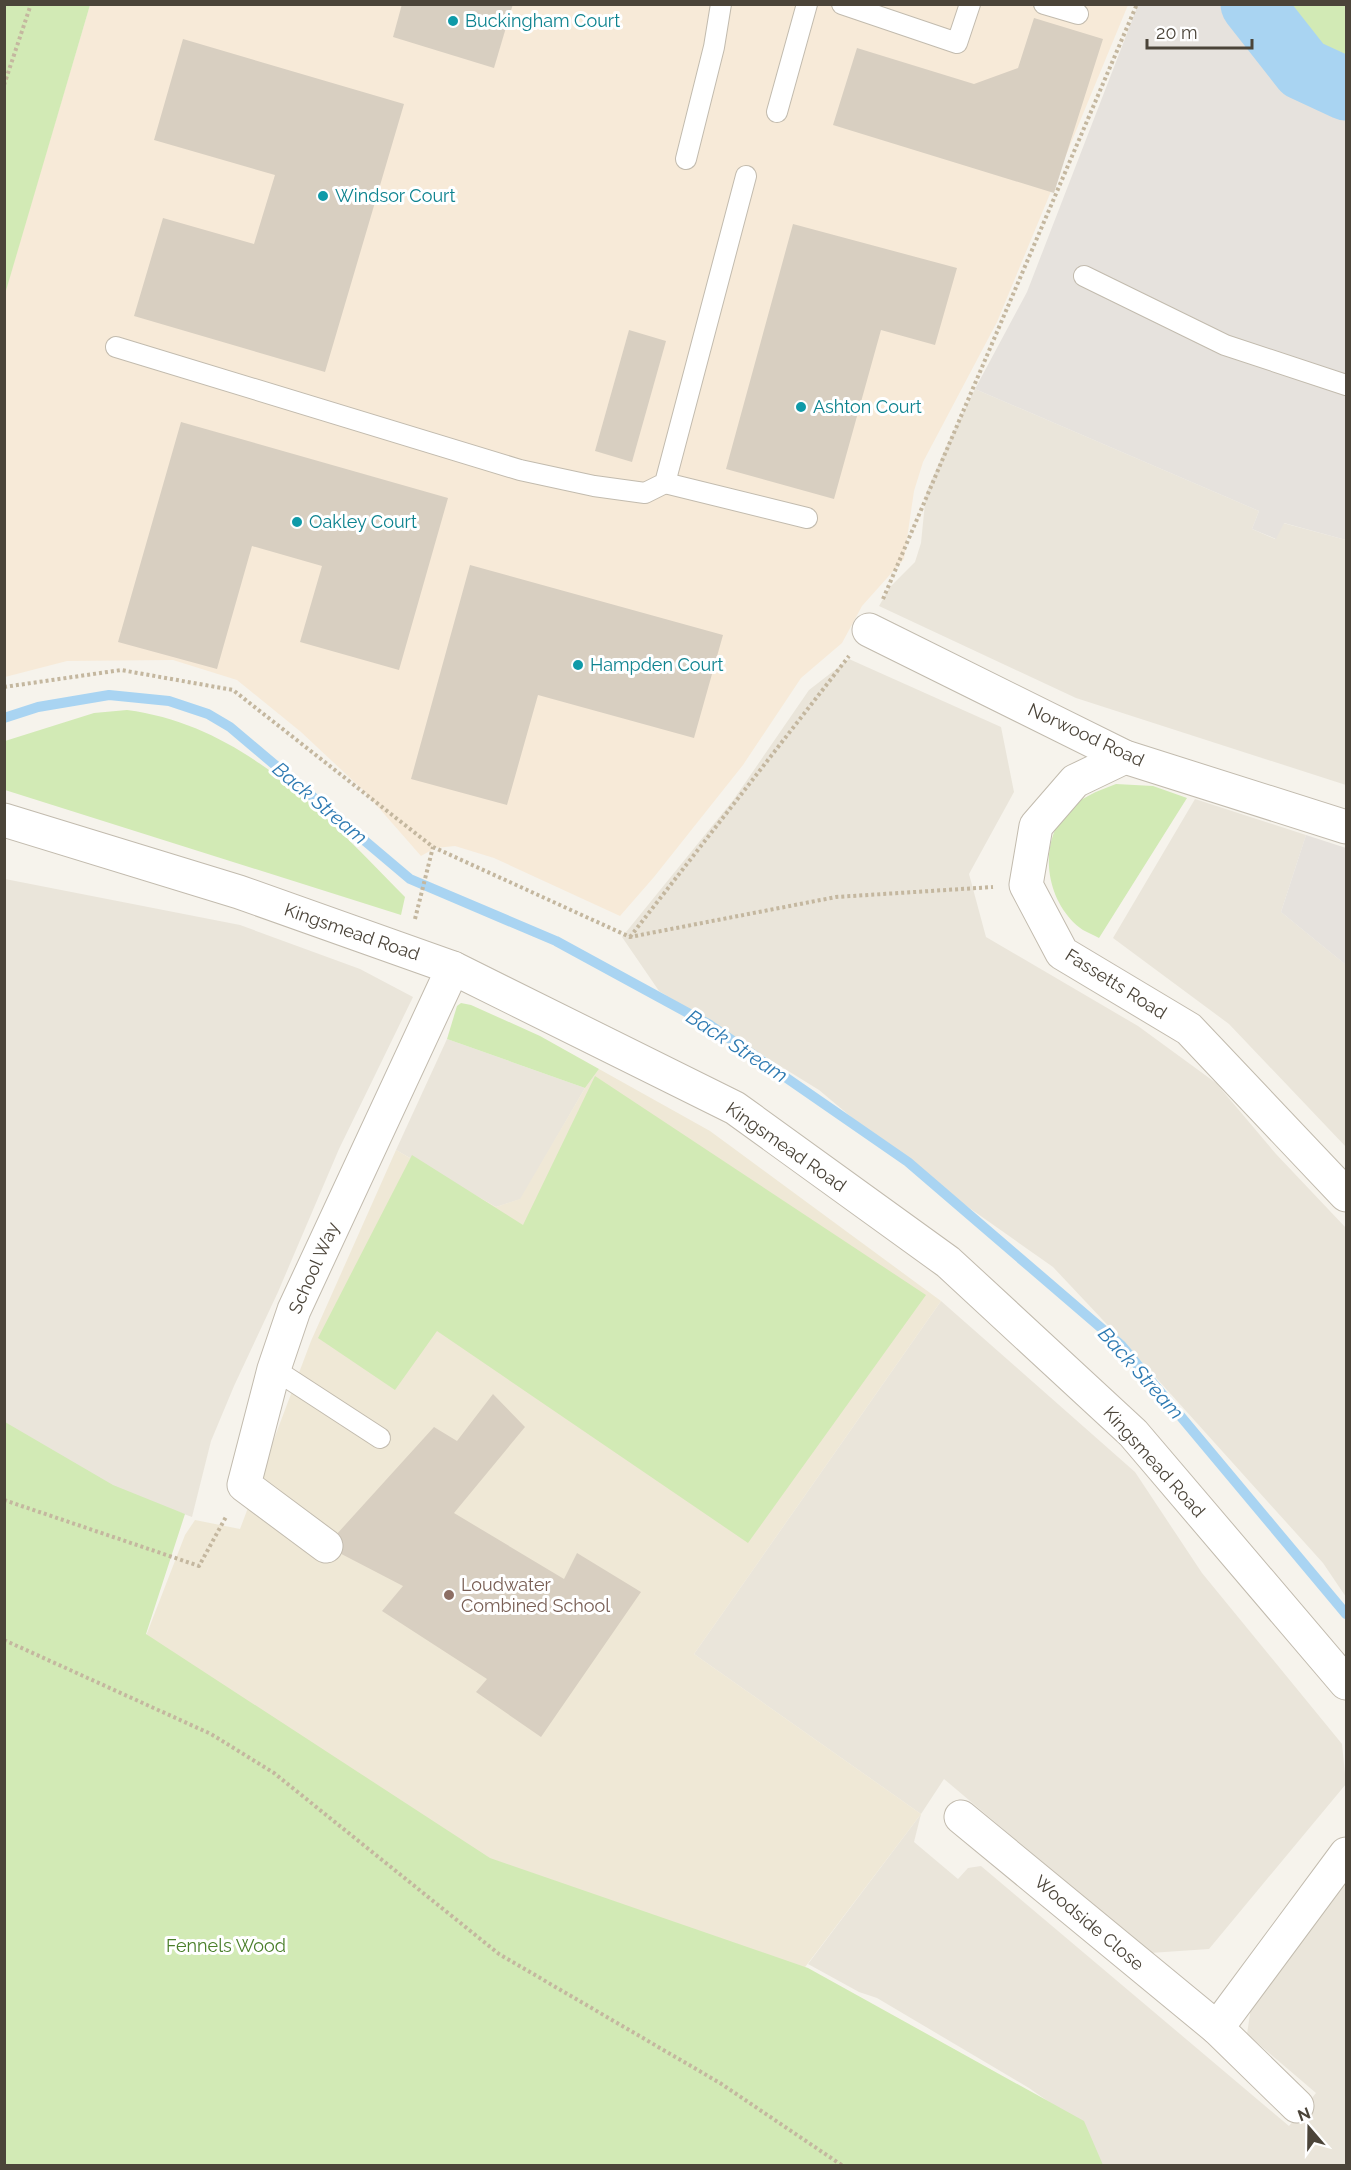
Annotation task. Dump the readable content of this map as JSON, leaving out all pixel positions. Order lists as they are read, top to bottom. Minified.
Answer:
{"streets":{"street":["Norwood Road","Kingsmead Road","Fassetts Road","School Way","Woodside Close"]},"crossings":[["Kingsmead Road","School Way"]],"water":["Back Stream"],"parks":["Fennels Wood"],"places":["Buckingham Court","Windsor Court","Ashton Court","Oakley Court","Hampden Court","Loudwater Combined School"],"scale_bar":"20 m","north":"top"}
